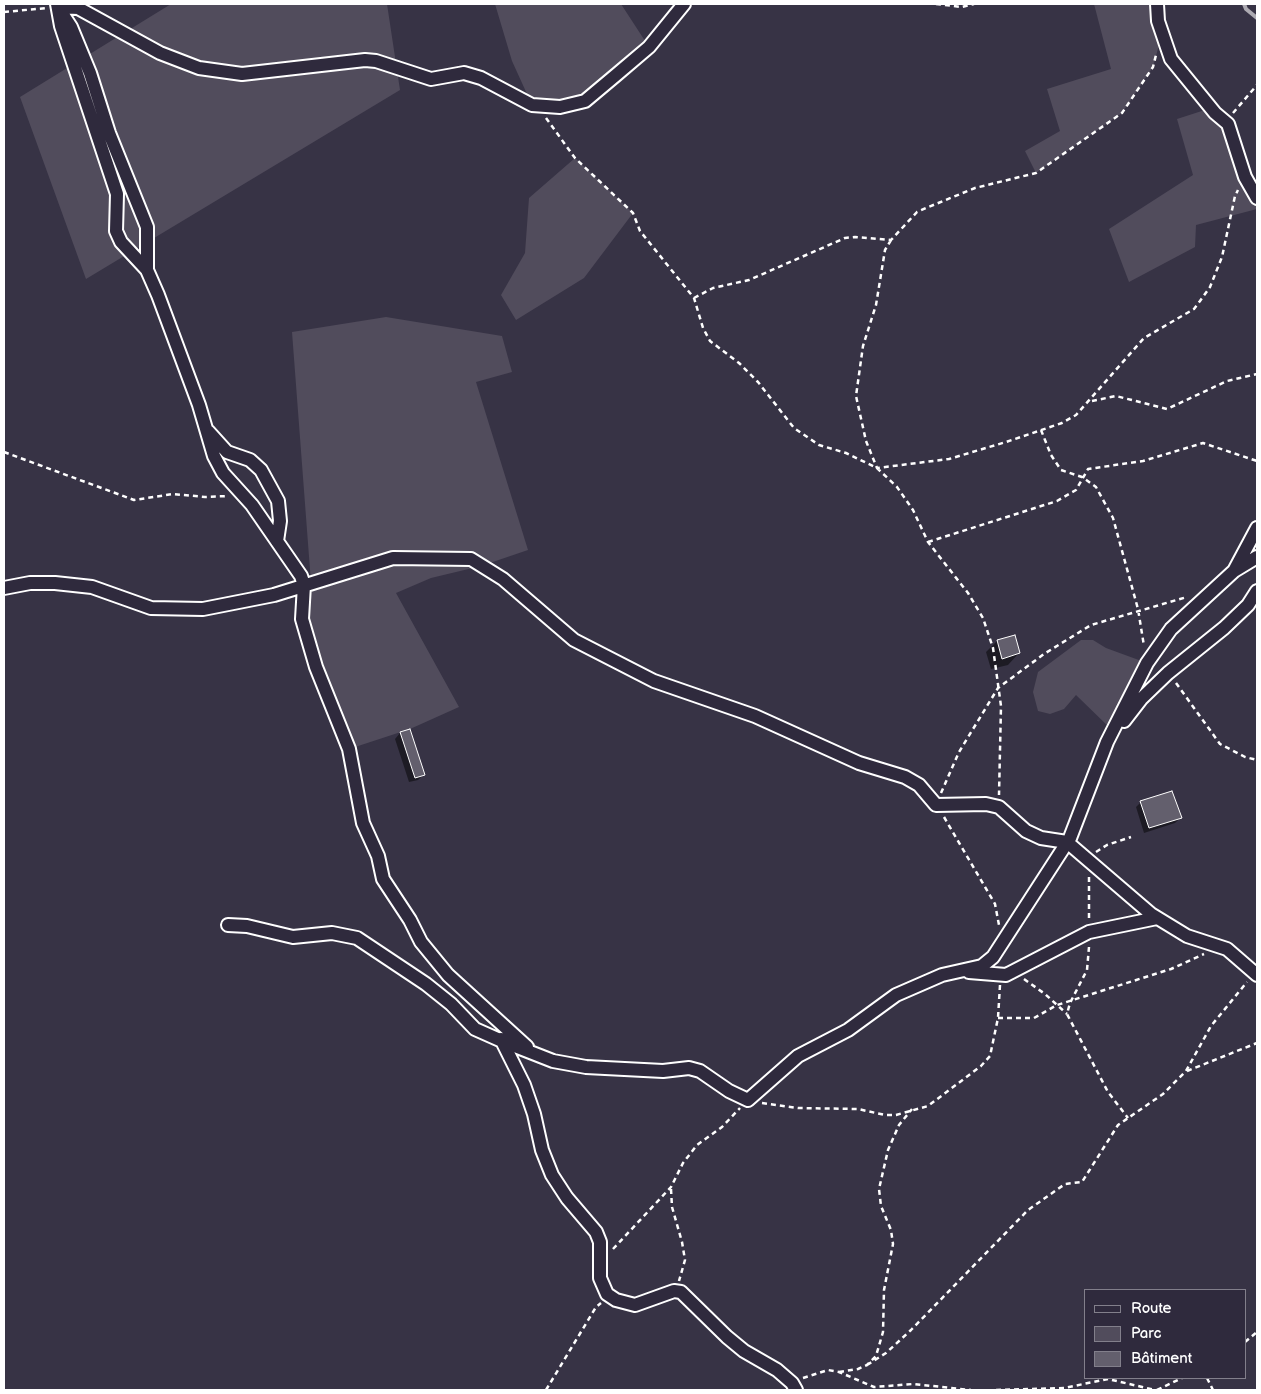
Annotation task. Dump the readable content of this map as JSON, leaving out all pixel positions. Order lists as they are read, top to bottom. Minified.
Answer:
{"legend":["Route","Parc","Bâtiment"]}
